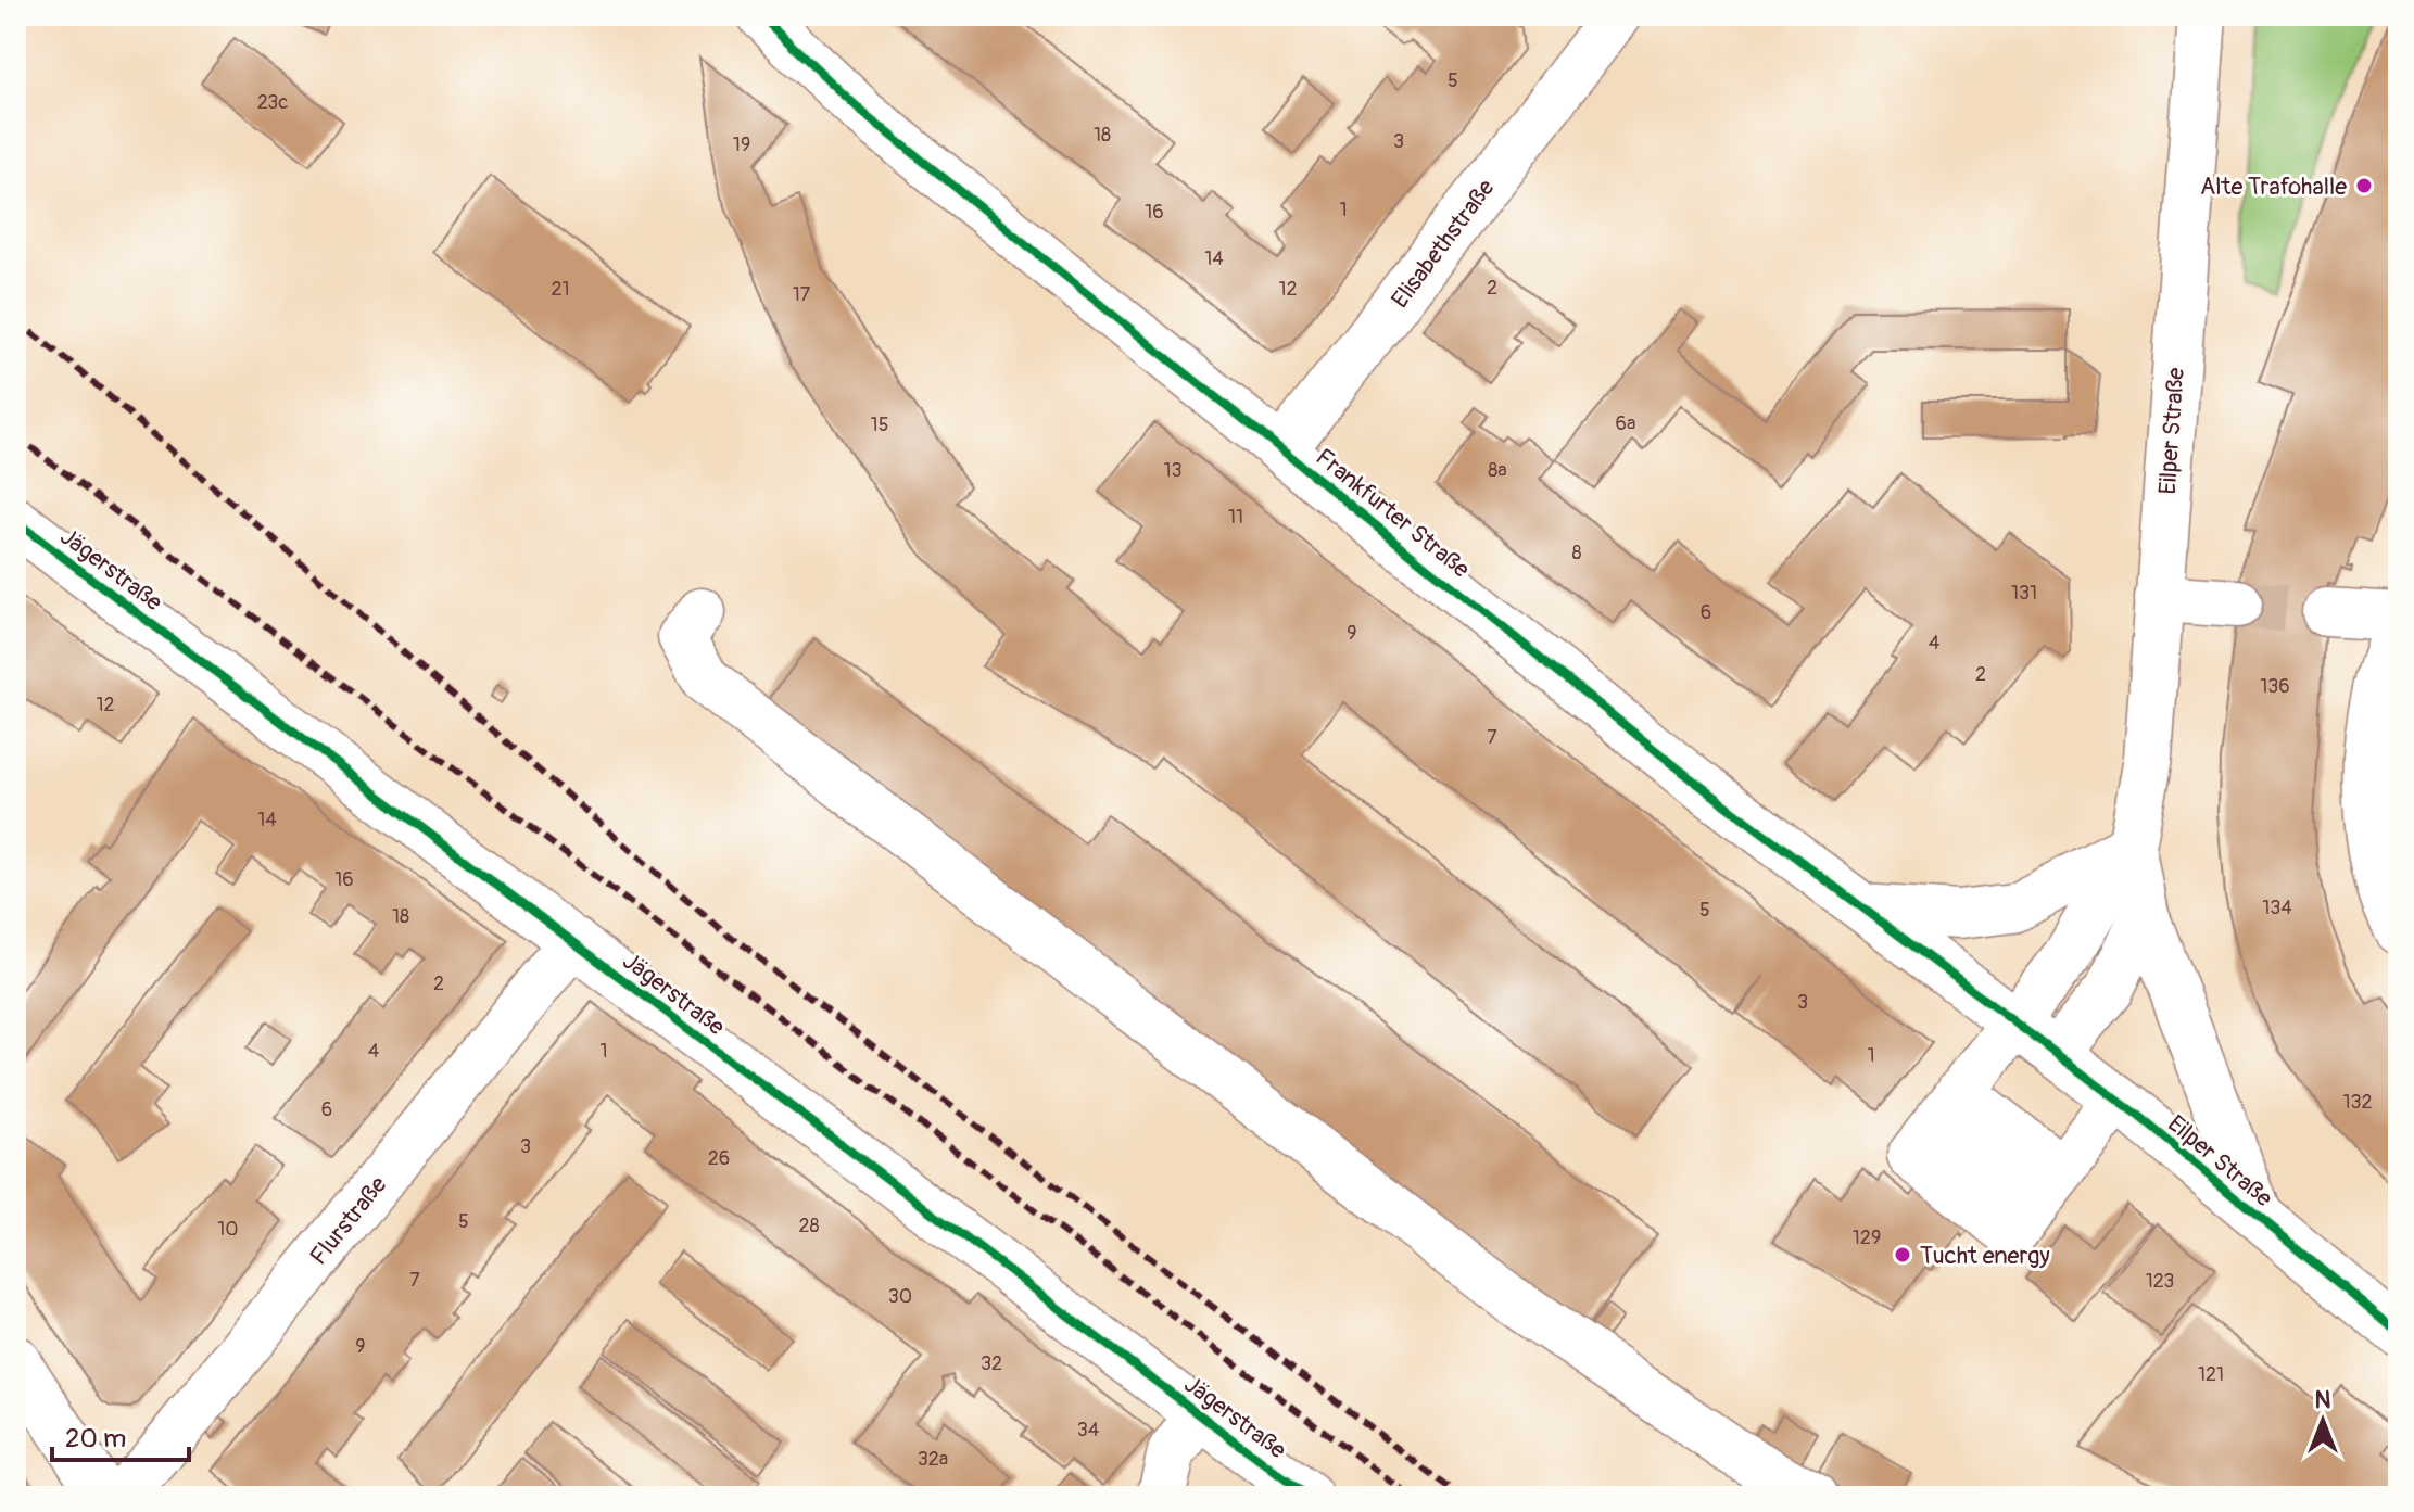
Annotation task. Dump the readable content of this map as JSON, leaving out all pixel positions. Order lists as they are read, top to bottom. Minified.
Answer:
{"streets":{"street":["Elisabethstraße","Eilper Straße","Frankfurter Straße","Jägerstraße","Flurstraße"]},"crossings":[["Elisabethstraße","Frankfurter Straße"],["Eilper Straße","Frankfurter Straße"],["Jägerstraße","Flurstraße"]],"places":["Alte Trafohalle","Tucht energy"],"house_numbers":["5","23c","18","3","19","1","16","14","2","21","12","17","6a","15","13","8a","11","8","131","6","9","4","2","136","12","7","14","16","134","5","18","2","3","4","1","1","132","6","3","26","5","28","10","129","7","123","30","9","32","121","34","32a"],"scale_bar":"20 m","north":"top"}
